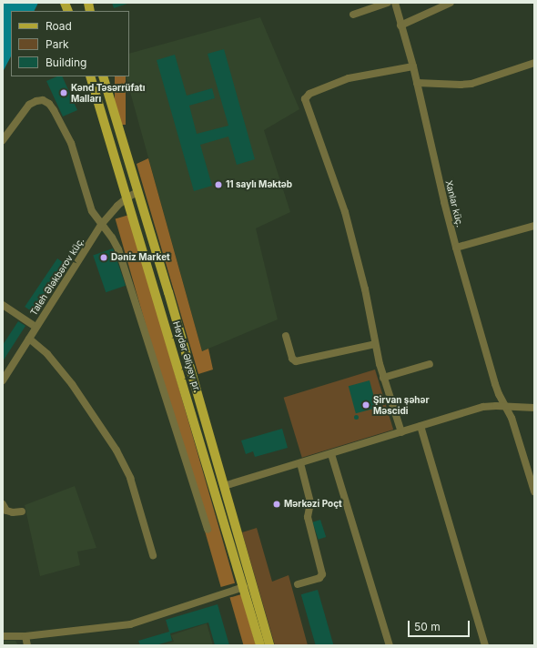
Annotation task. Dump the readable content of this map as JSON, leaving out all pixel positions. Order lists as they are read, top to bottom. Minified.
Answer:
{"streets":{"main road":["Heydər Əliyev pr."],"street":["Xanlar küç.","Taleh Ələkbərov küç."]},"crossings":[["Taleh Ələkbərov küç.","Heydər Əliyev pr."]],"places":["Kənd Təsərrüfatı Malları","11 saylı Məktəb","Dəniz Market","Şirvan şəhər Məscidi","Mərkəzi Poçt"],"legend":["Road","Park","Building"],"scale_bar":"50 m"}
